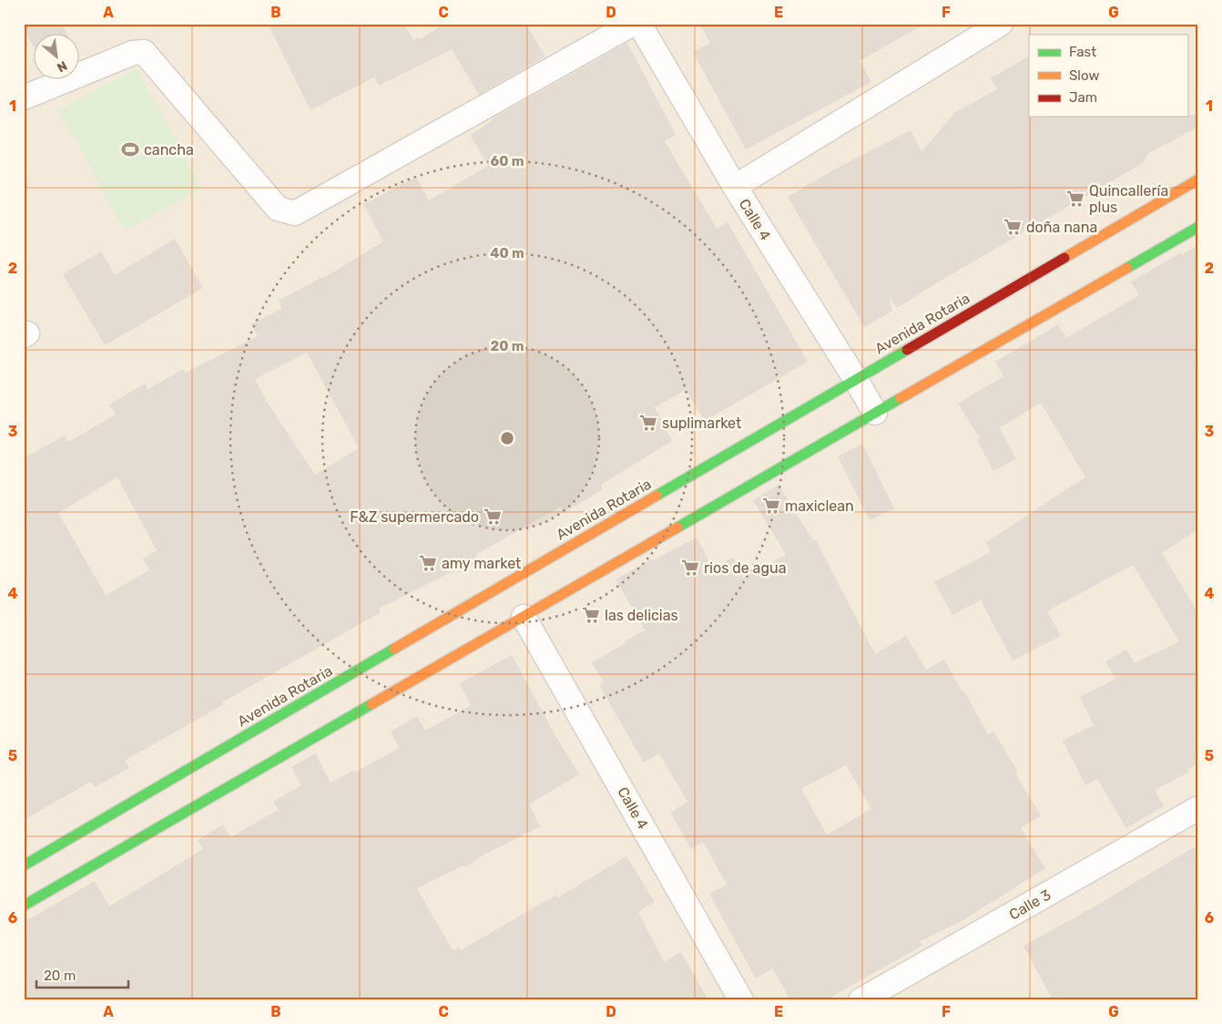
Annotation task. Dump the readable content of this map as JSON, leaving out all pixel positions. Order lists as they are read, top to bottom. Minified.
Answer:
{"streets":{"street":["Calle 4","Avenida Rotaria","Calle 3"]},"crossings":[["Calle 4","Avenida Rotaria"]],"places":{"sports":["cancha"],"supermarket":["Quincallería plus","doña nana","suplimarket","maxiclean","F&Z supermercado","amy market","rios de agua","las delicias"]},"legend":["Fast","Slow","Jam"],"scale_bar":"20 m","north":"bottom right","grid":{"columns":["A","B","C","D","E","F","G"],"rows":["1","2","3","4","5","6"]},"rings":["60 m","40 m","20 m"]}
